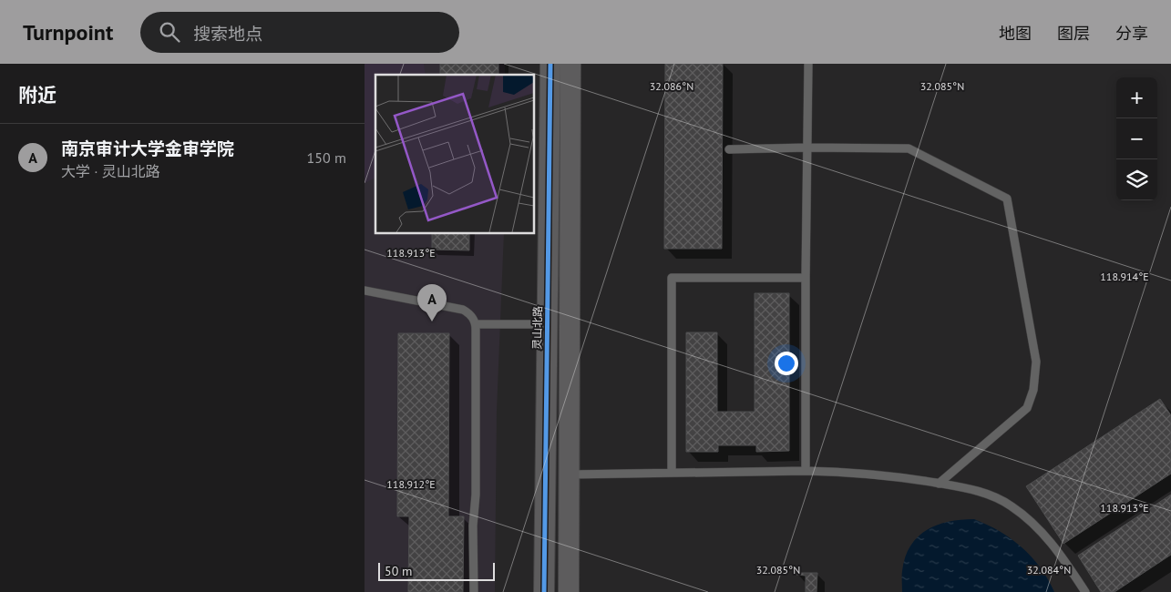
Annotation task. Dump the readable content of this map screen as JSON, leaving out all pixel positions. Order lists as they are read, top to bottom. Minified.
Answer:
{"streets":{"street":["灵山北路"]},"scale_bar":"50 m","page":{"header":"Turnpoint","search":"搜索地点","nav":["地图","图层","分享"],"heading":"附近","map_buttons":["+","−"],"list":[{"mark":"A","name":"南京审计大学金审学院","note":"大学 · 灵山北路","value":"150 m"}],"pins":"A","scale":"50 m"},"coordinates":["32.086°N","32.085°N","118.913°E","118.914°E","118.912°E","32.084°N"]}
